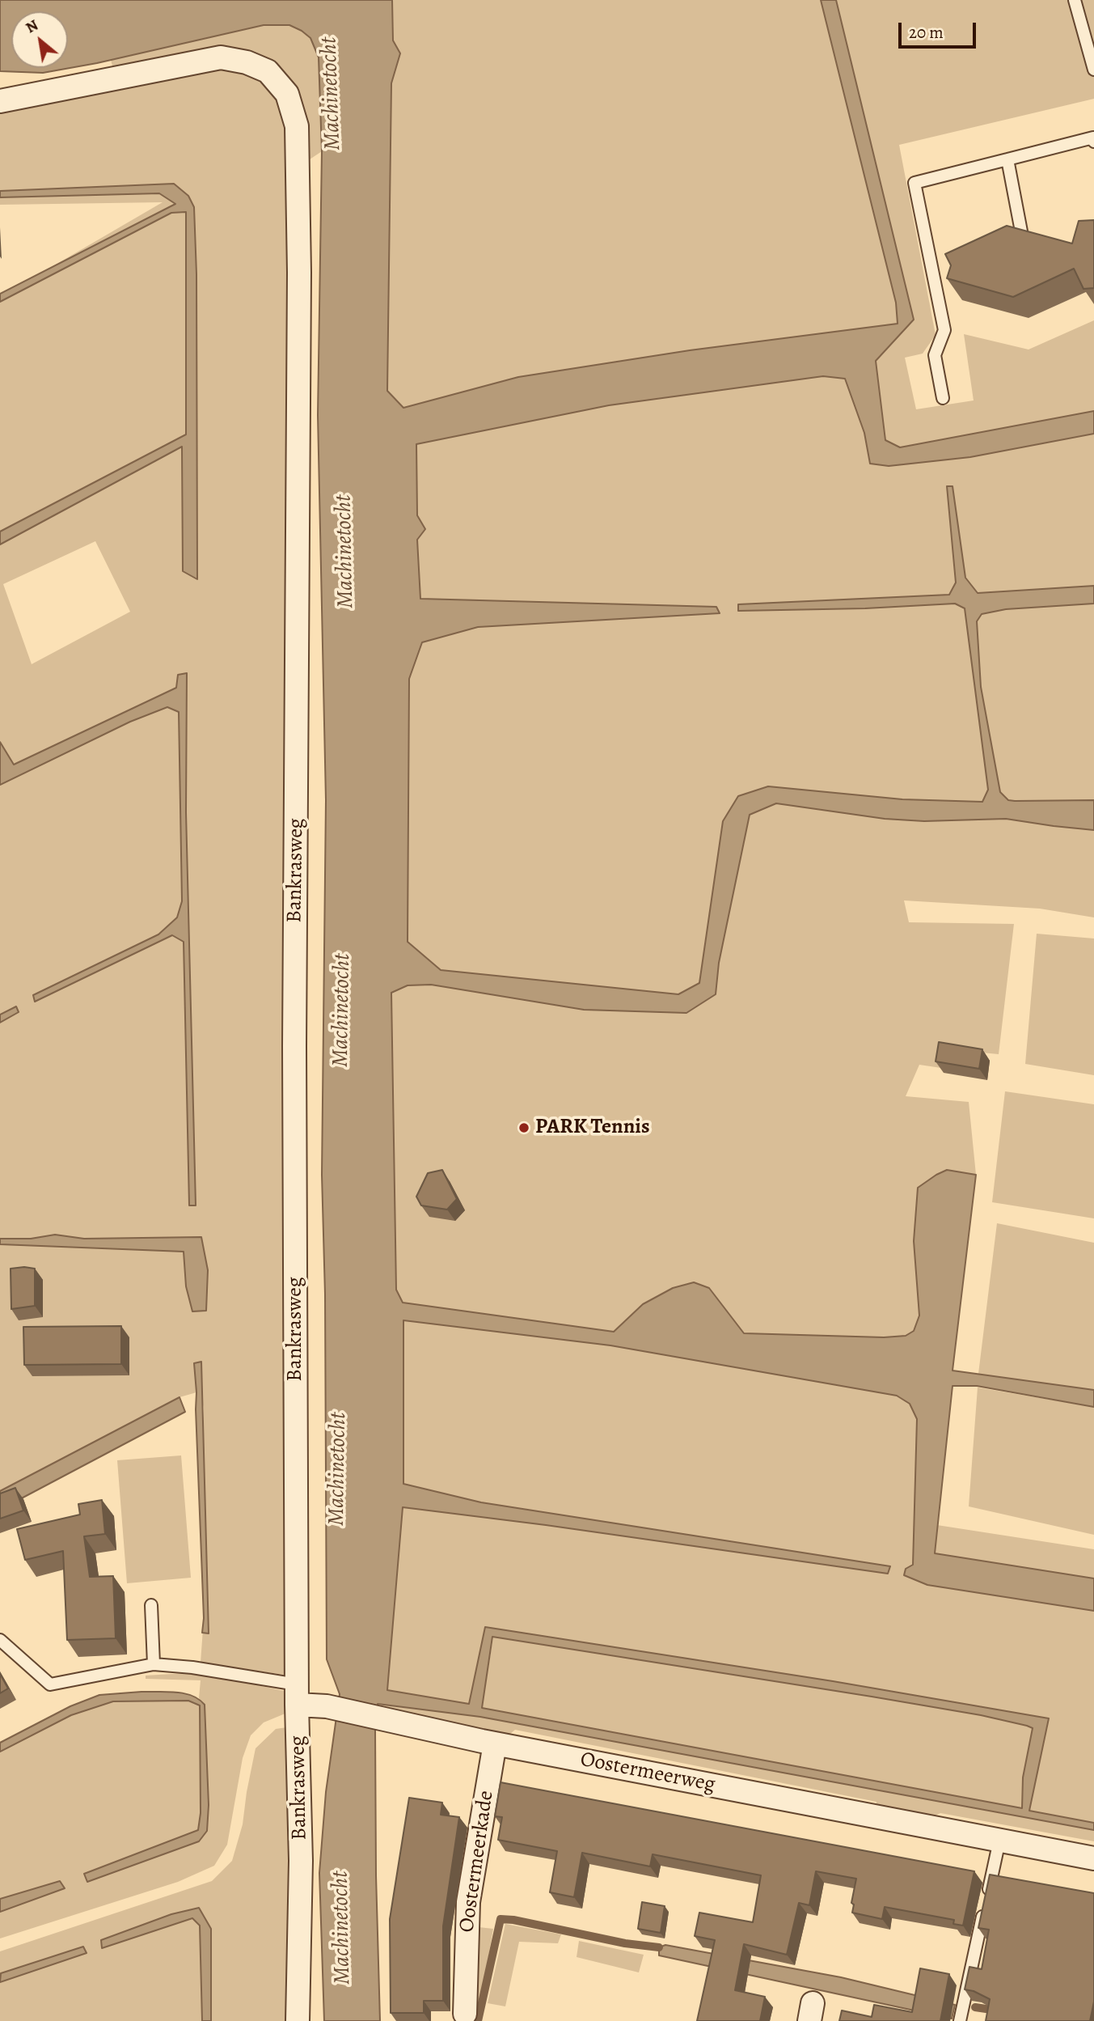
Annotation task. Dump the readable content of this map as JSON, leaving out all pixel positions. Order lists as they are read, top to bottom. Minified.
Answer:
{"streets":{"street":["Bankrasweg","Oostermeerweg","Oostermeerkade"]},"crossings":[["Bankrasweg","Oostermeerweg"],["Oostermeerweg","Oostermeerkade"]],"water":["Machinetocht"],"places":["PARK Tennis"],"scale_bar":"20 m","north":"top left"}
